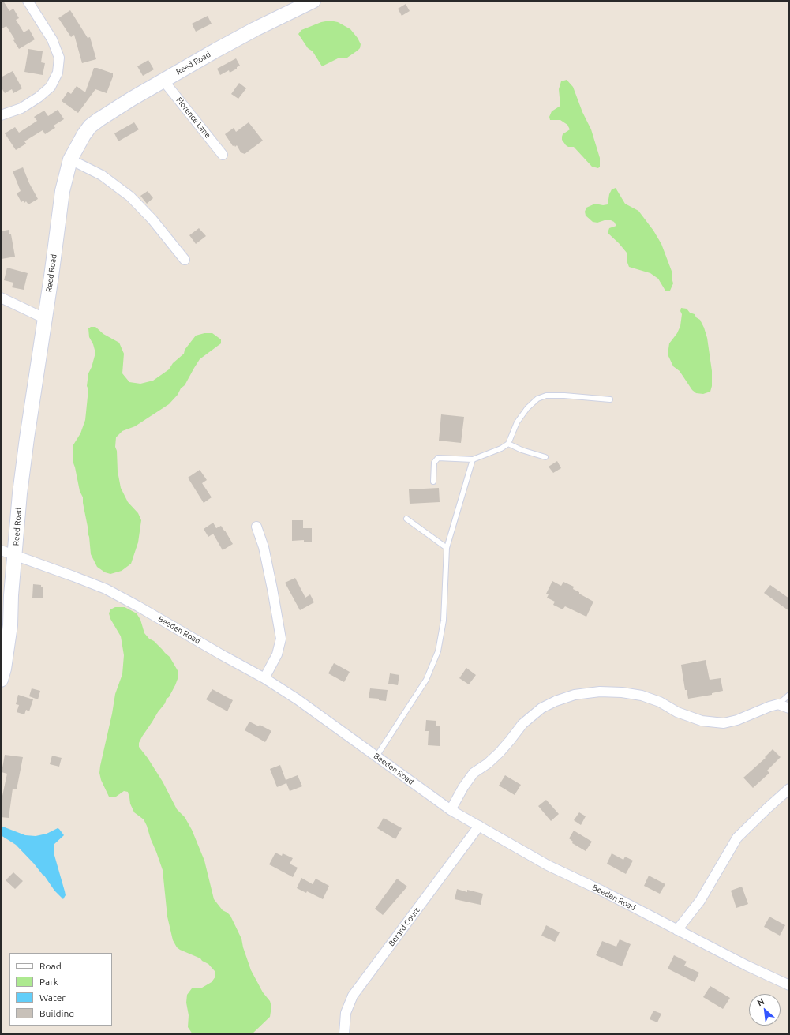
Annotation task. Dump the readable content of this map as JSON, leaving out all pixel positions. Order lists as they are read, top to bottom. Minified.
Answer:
{"streets":{"street":["Reed Road","Florence Lane","Beeden Road","Berard Court"]},"crossings":[["Reed Road","Florence Lane"],["Reed Road","Beeden Road"],["Beeden Road","Berard Court"]],"legend":["Road","Park","Water","Building"],"north":"top left"}
